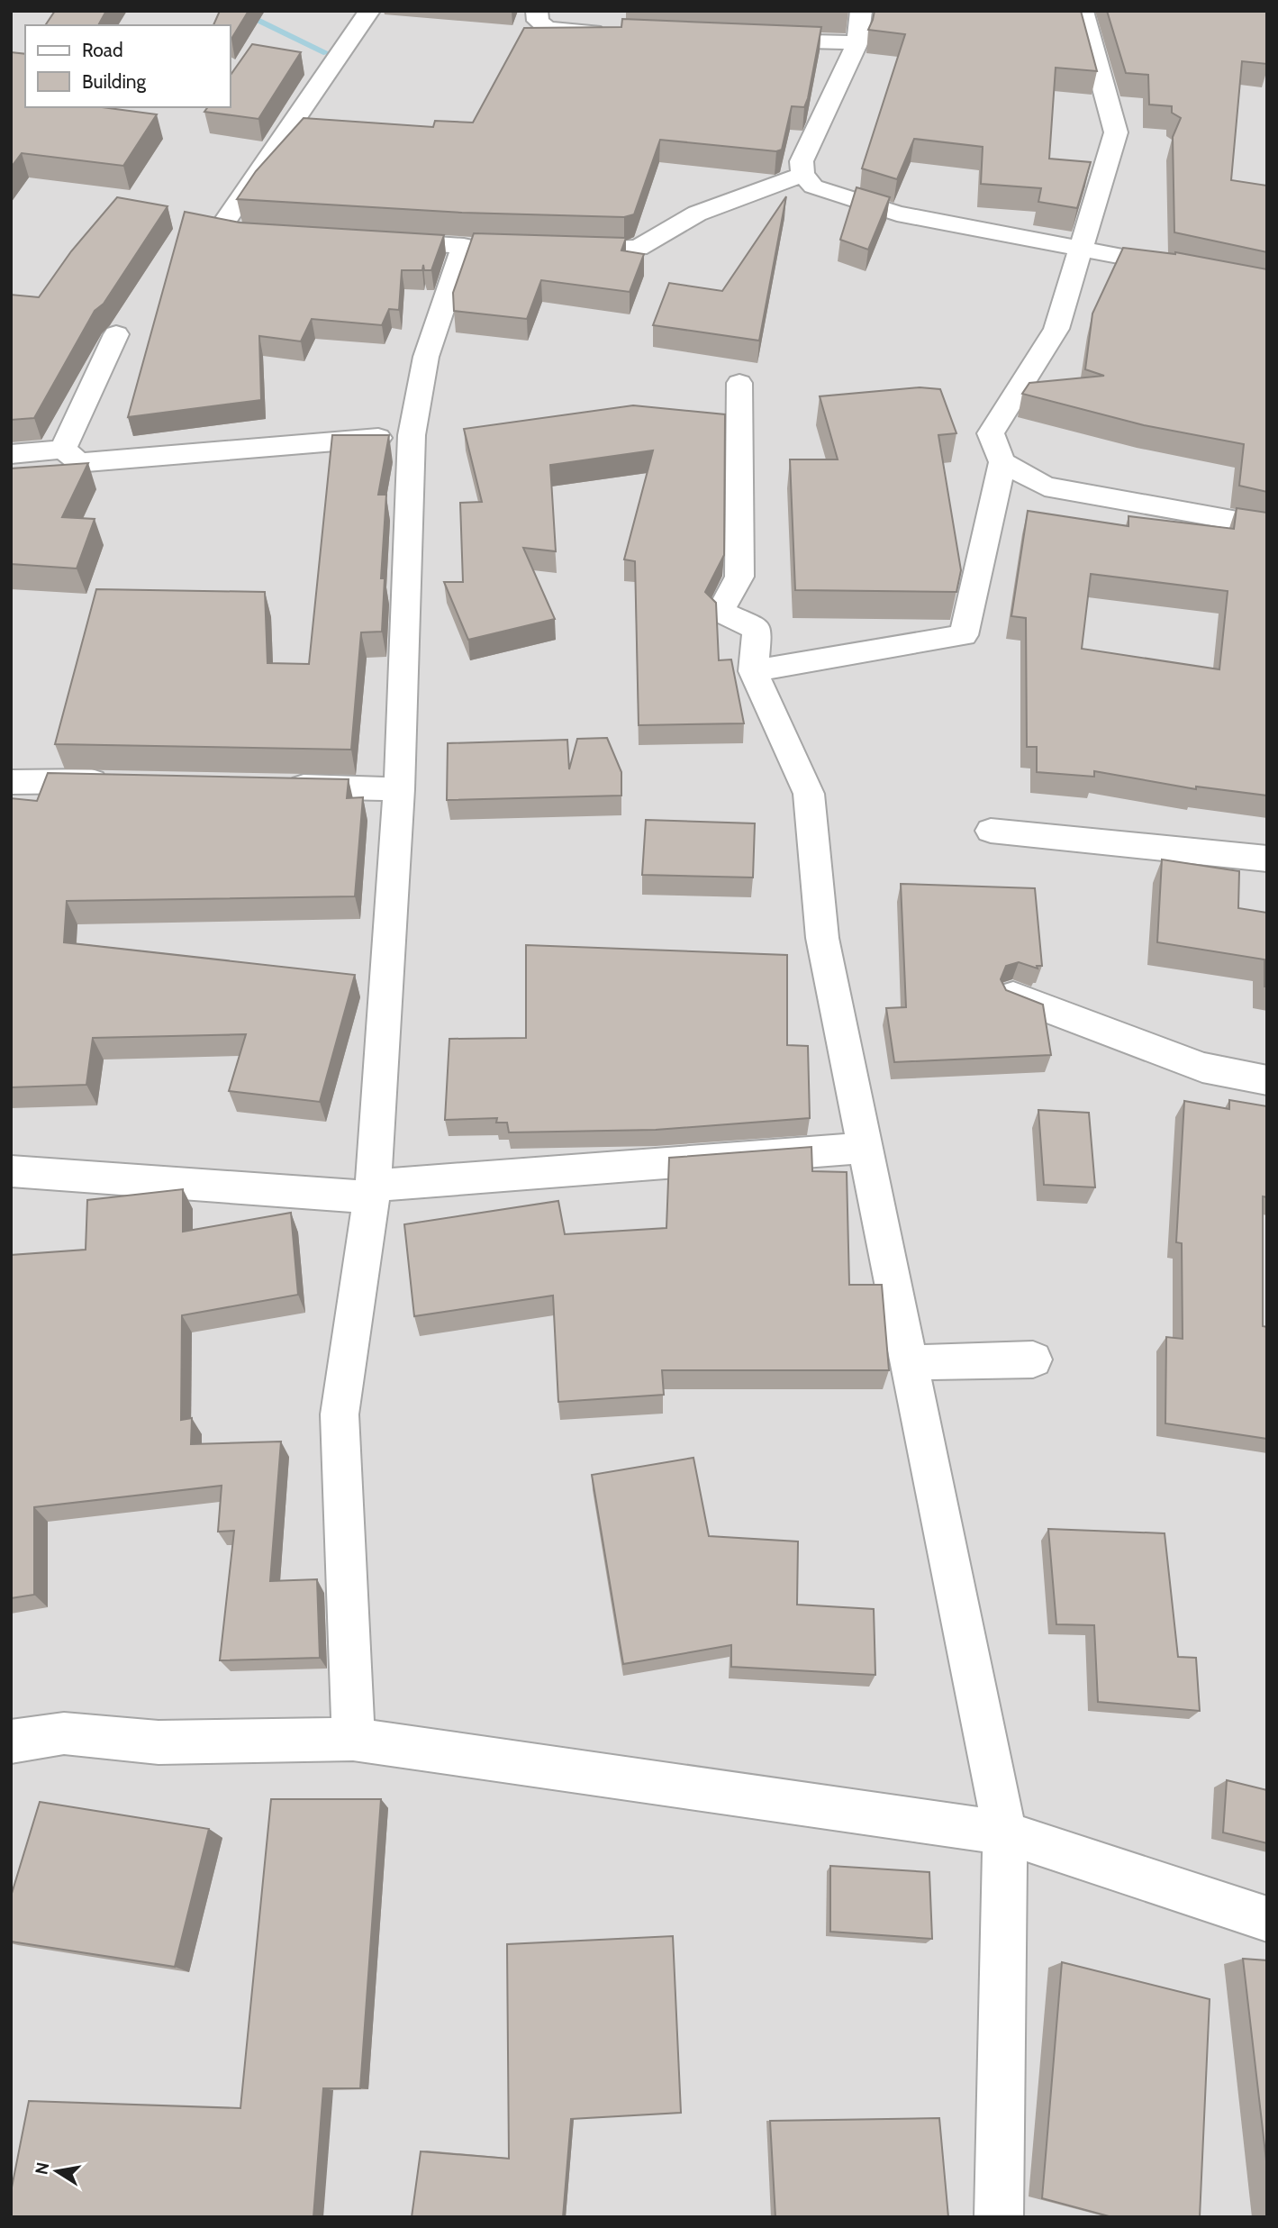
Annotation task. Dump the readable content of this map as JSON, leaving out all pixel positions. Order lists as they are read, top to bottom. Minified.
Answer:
{"legend":["Road","Building"],"north":"left"}
